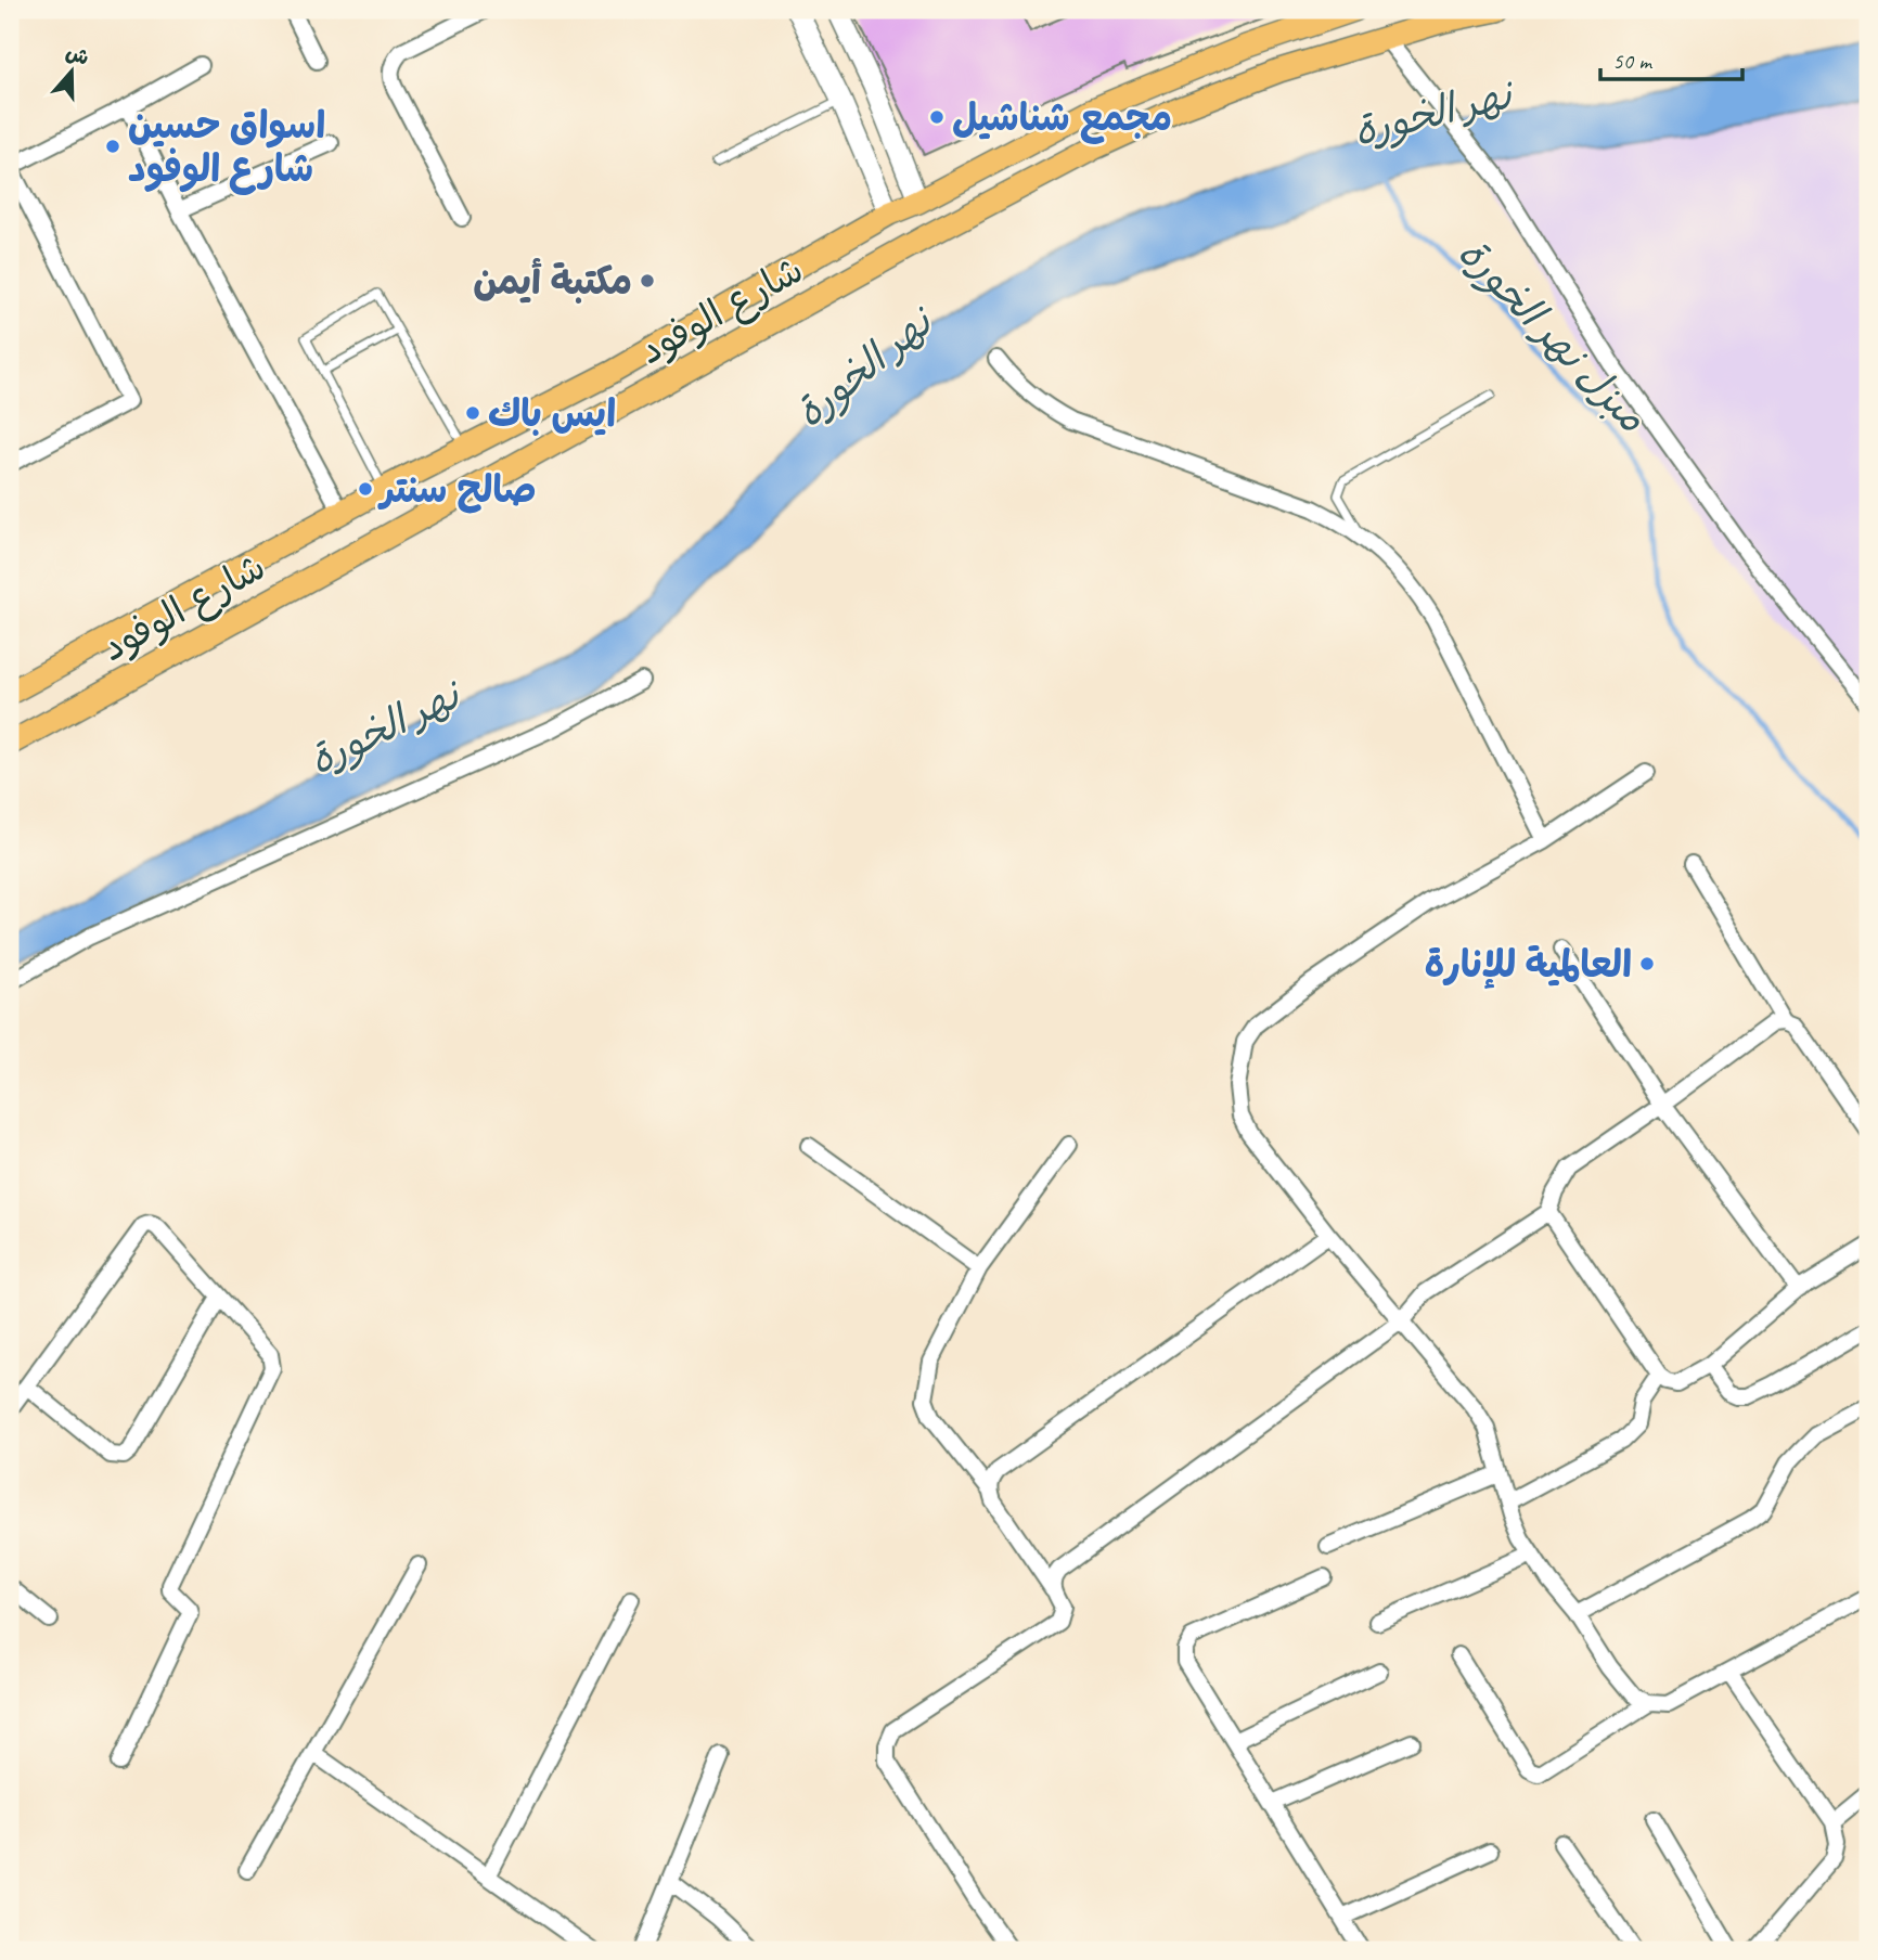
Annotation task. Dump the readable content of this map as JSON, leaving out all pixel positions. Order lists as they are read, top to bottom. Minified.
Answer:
{"streets":{"main road":["شارع الوفود"]},"water":["نهر الخورة","مبزل نهر الخورة"],"places":["مجمع شناشيل","اسواق حسين شارع الوفود","مكتبة أيمن","ايس باك","صالح سنتر","العالمية للإنارة"],"scale_bar":"50 m","north":"top"}
